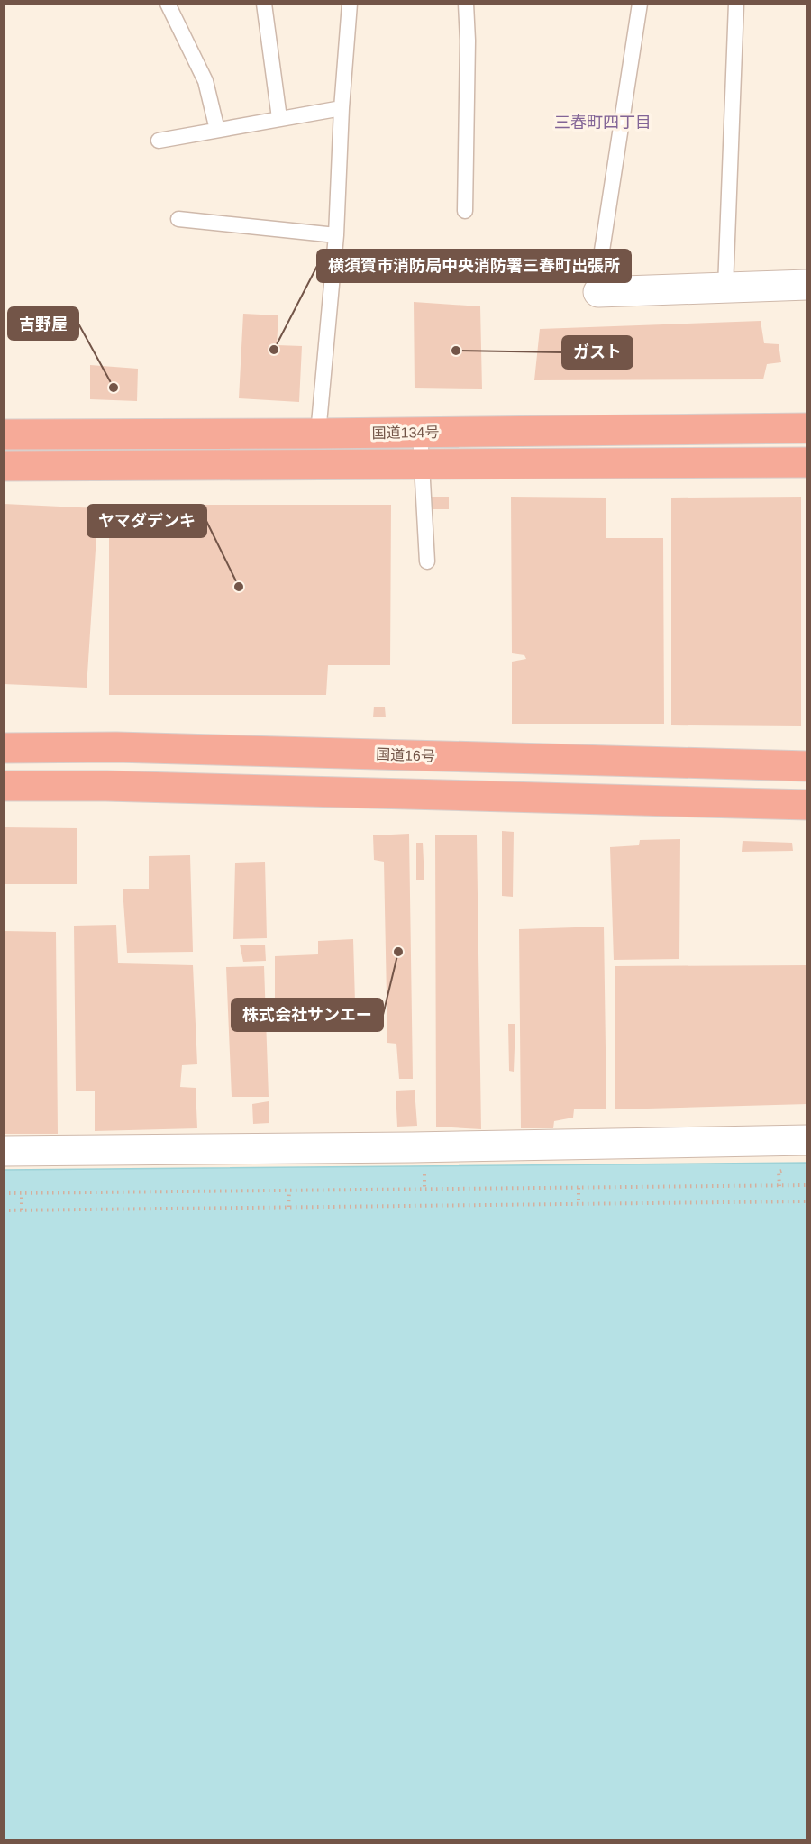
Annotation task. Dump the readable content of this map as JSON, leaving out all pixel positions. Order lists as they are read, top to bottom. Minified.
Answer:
{"streets":{"highway":["国道134号","国道16号"]},"districts":["三春町四丁目"],"places":["横須賀市消防局中央消防署三春町出張所","ガスト","吉野屋","ヤマダデンキ","株式会社サンエー"]}
